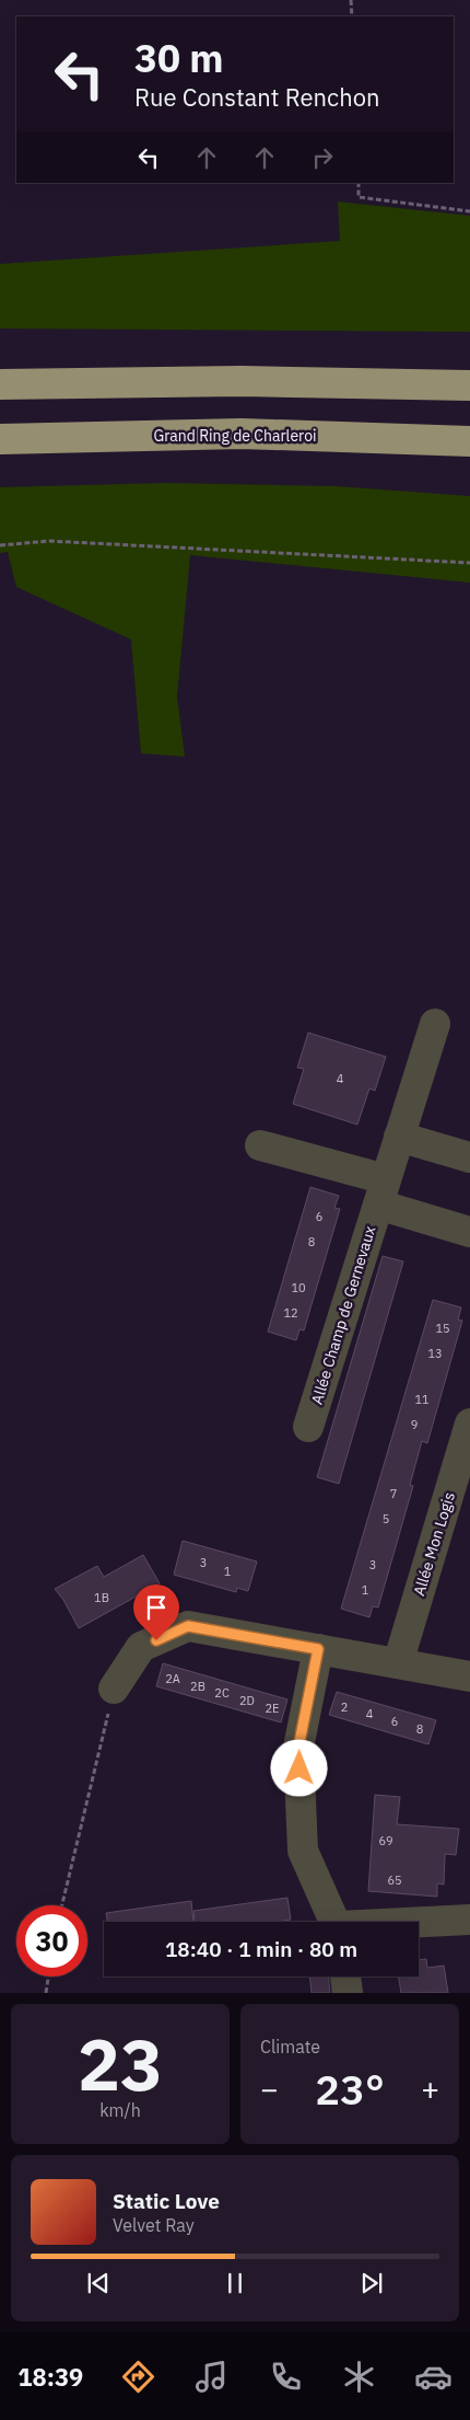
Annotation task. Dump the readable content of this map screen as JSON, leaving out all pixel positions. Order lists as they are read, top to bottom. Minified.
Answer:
{"streets":{"highway":["Grand Ring de Charleroi"],"street":["Allée Champ de Gernevaux","Allée Mon Logis"]},"house_numbers":["4","6","8","10","12","15","13","11","9","7","5","3","3","1","1","1B","2A","2B","2C","2D","2","2E","4","6","8","69","65"],"page":{"turn":["30 m","Rue Constant Renchon"],"limit":"30","trip":"18:40 · 1 min · 80 m","tile":[["23","km/h"],"Climate"],"heat":["−","23°","+"],"song":["Static Love","Velvet Ray"],"tabs":"18:39"}}
